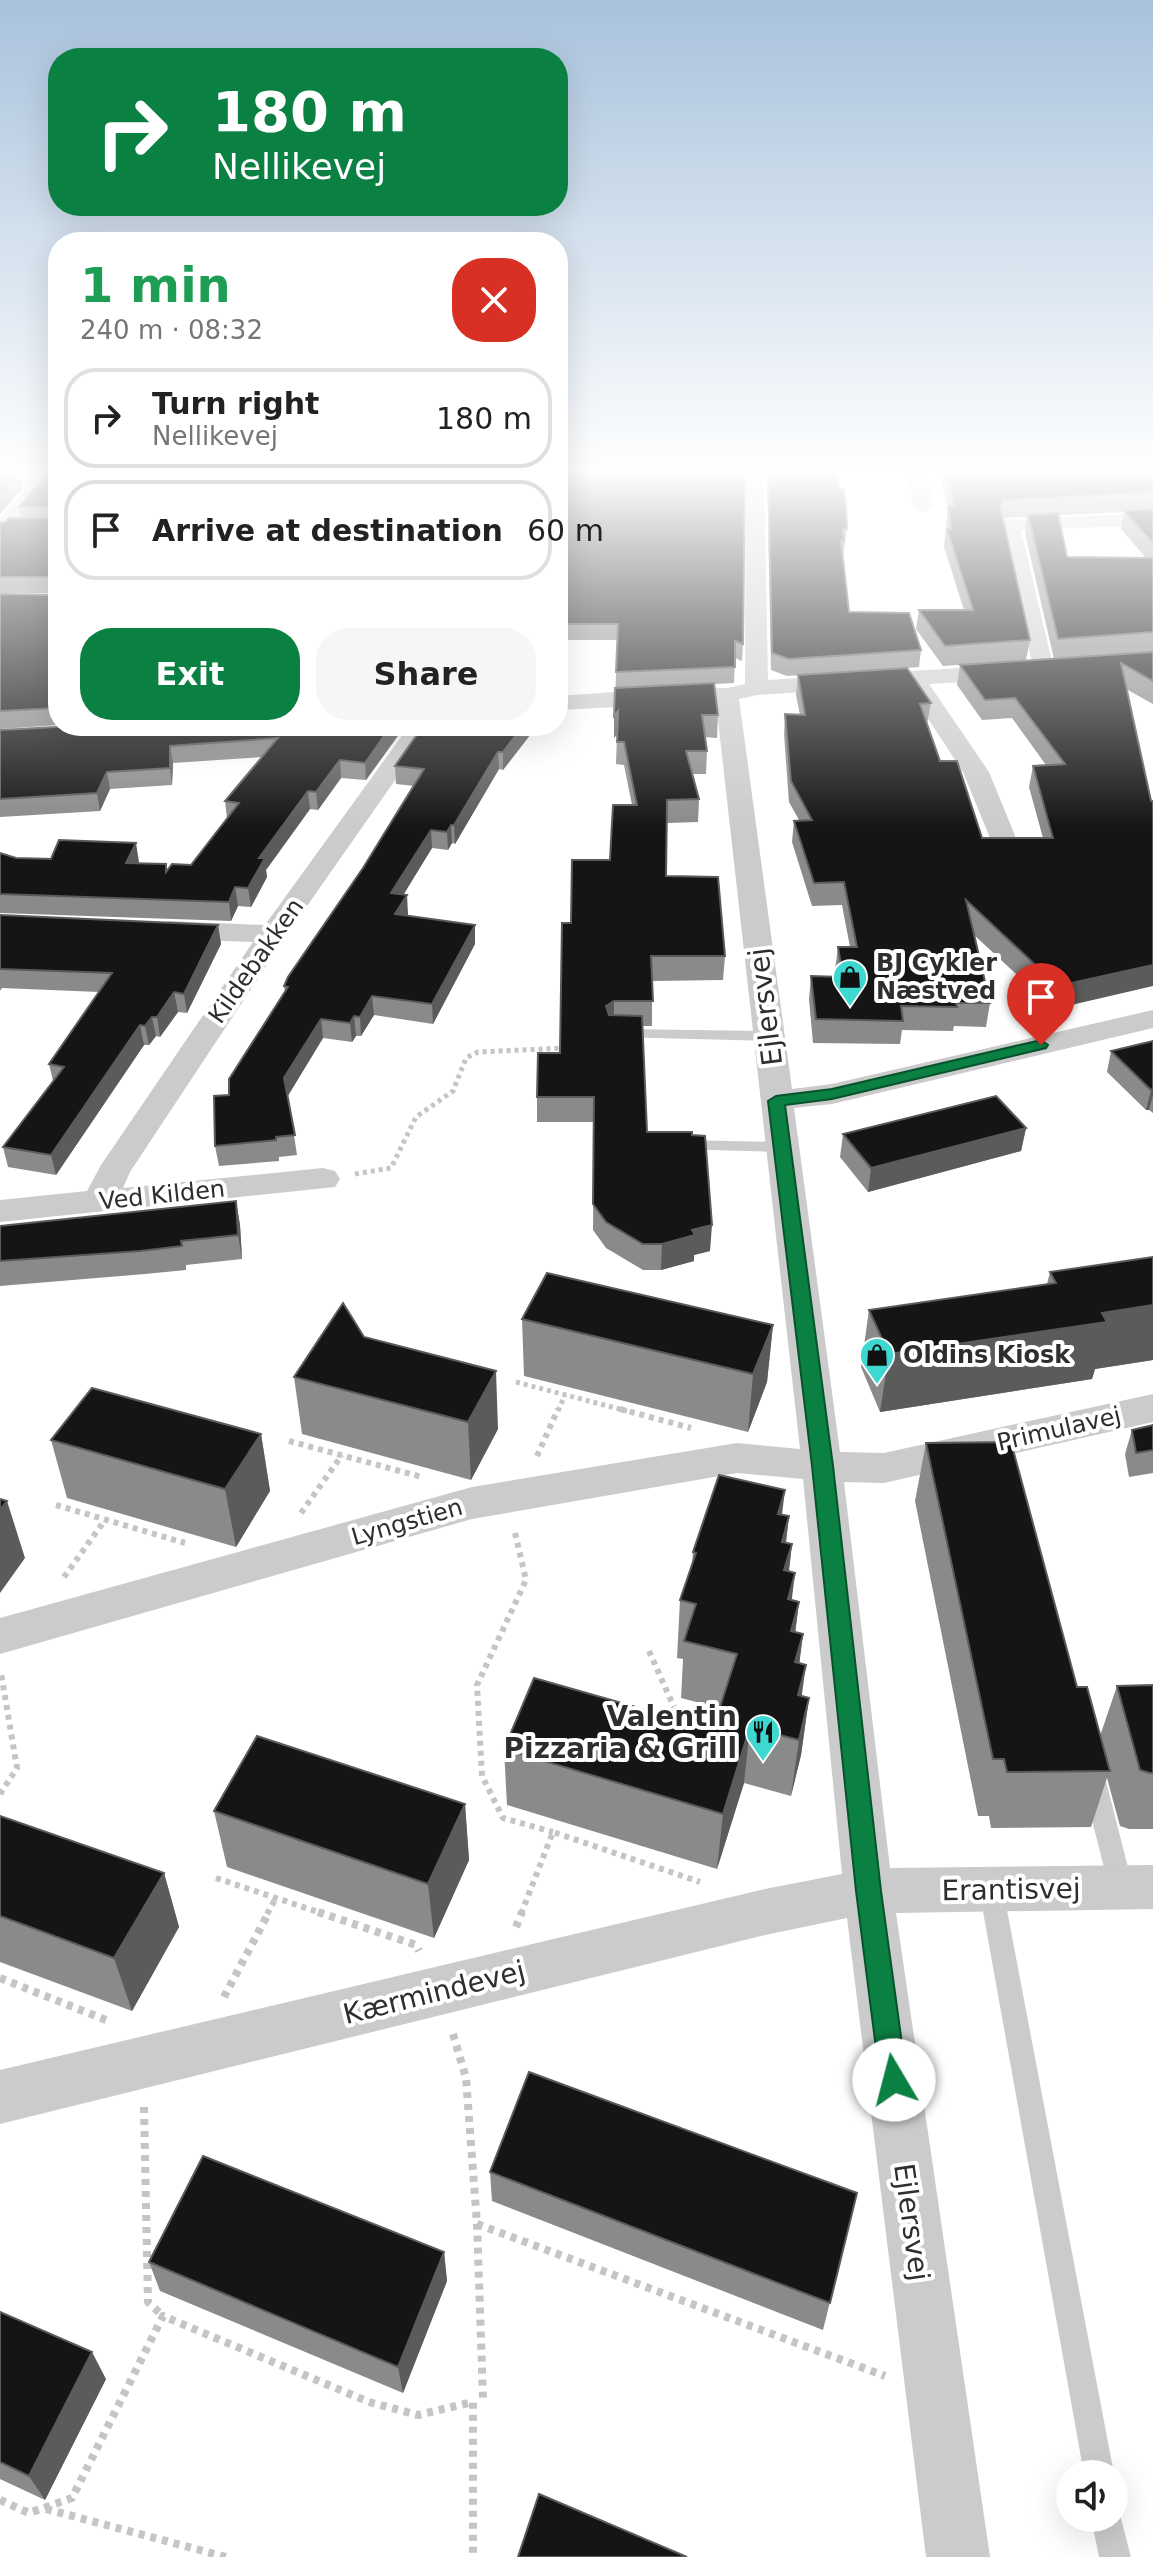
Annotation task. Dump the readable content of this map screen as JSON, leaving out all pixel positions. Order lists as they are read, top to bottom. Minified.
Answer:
{"streets":{"street":["Kildebakken","Ejlersvej","Ved Kilden","Primulavej","Lyngstien","Erantisvej","Kærmindevej"]},"crossings":[["Kildebakken","Ved Kilden"],["Ejlersvej","Primulavej"],["Ejlersvej","Lyngstien"],["Ejlersvej","Erantisvej"],["Ejlersvej","Kærmindevej"],["Primulavej","Lyngstien"],["Erantisvej","Kærmindevej"]],"places":{"shop":["BJ Cykler Næstved","Oldins Kiosk"],"restaurant":["Valentin Pizzaria & Grill"]},"page":{"turn":["180 m","Nellikevej"],"heading":["1 min","240 m · 08:32"],"list":[{"name":"Turn right","note":"Nellikevej","value":"180 m"},{"name":"Arrive at destination","value":"60 m"}],"buttons":["Exit","Share"]}}
